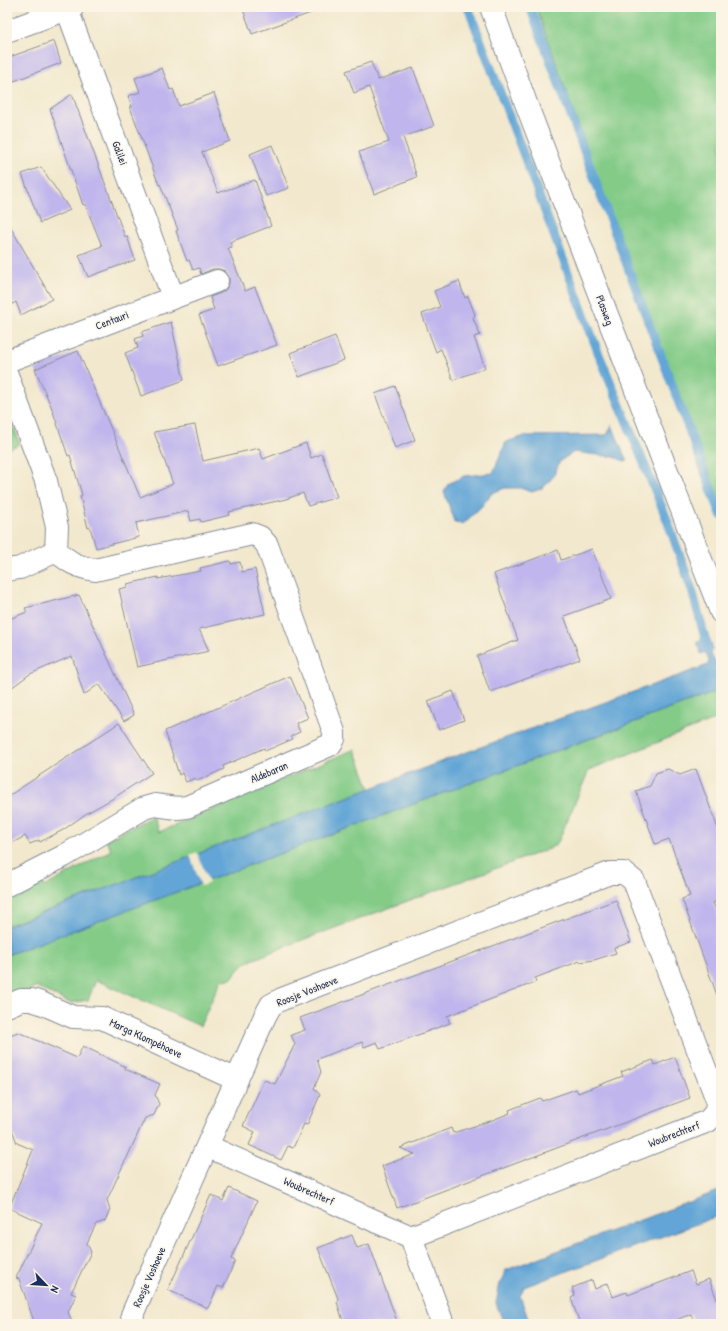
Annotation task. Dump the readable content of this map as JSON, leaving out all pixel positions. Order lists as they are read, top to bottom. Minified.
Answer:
{"streets":{"street":["Galilei","Plasweg","Centauri","Aldebaran","Roosje Voshoeve","Marga Klompéhoeve","Woubrechterf"]},"crossings":[["Galilei","Centauri"],["Roosje Voshoeve","Marga Klompéhoeve"],["Roosje Voshoeve","Woubrechterf"]],"north":"bottom right"}
